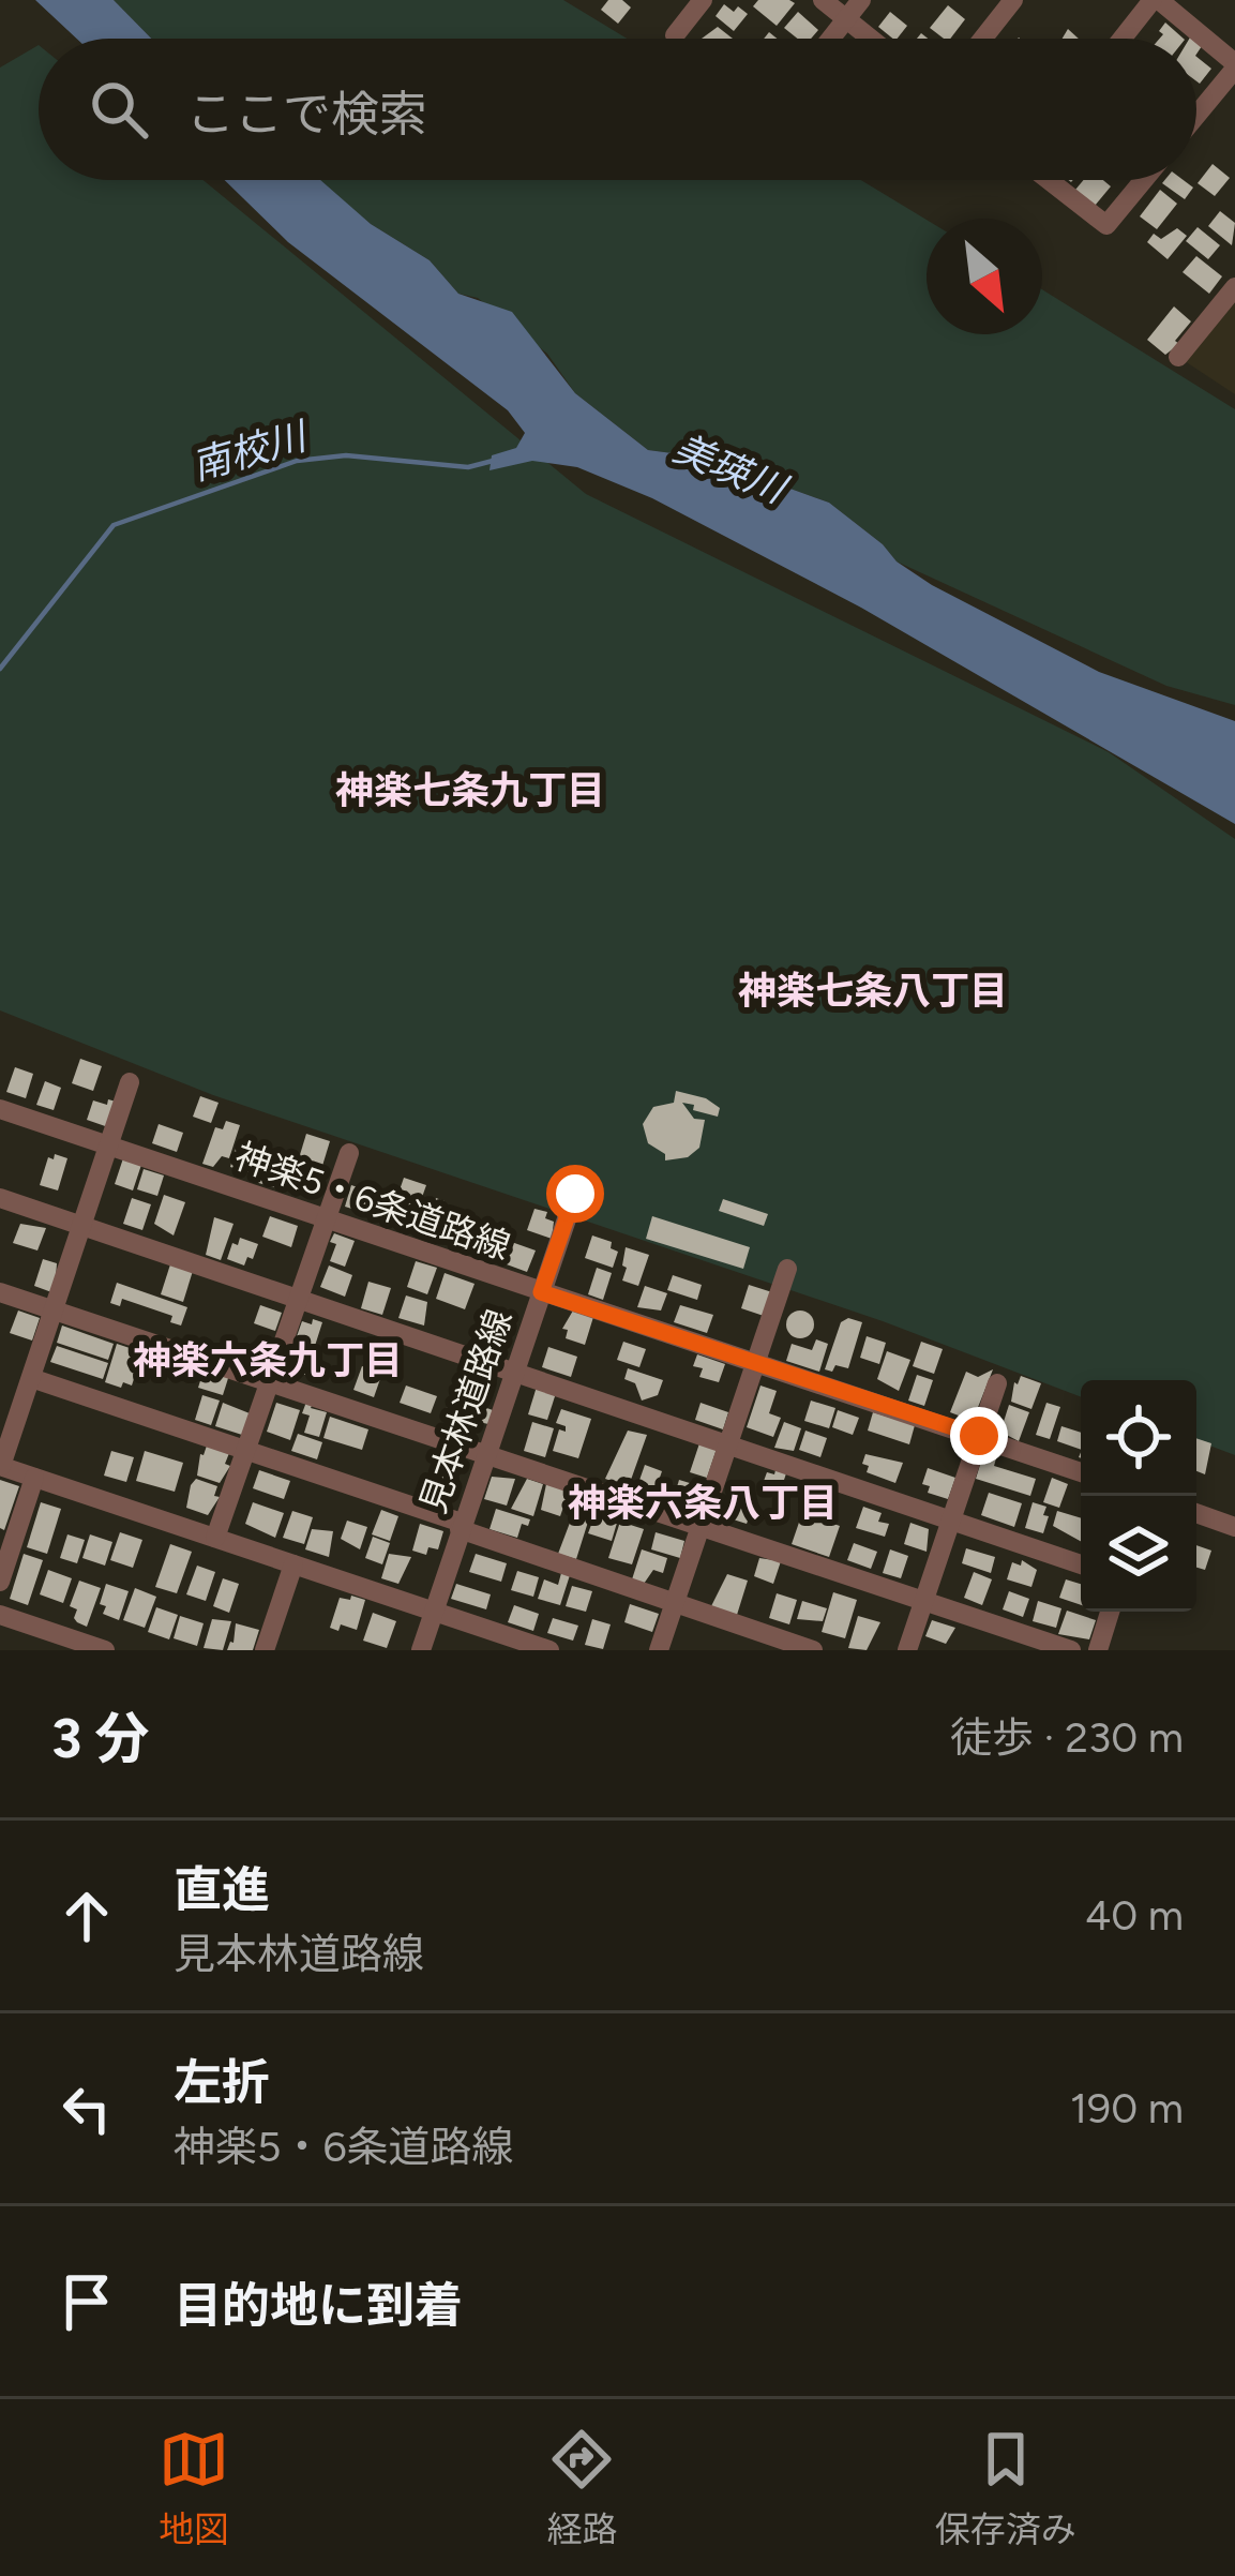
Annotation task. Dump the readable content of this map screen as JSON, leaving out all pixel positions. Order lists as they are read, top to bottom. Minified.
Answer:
{"streets":{"street":["神楽5・6条道路線","見本林道路線"]},"crossings":[["神楽5・6条道路線","見本林道路線"]],"districts":["神楽七条九丁目","神楽七条八丁目","神楽六条九丁目","神楽六条八丁目"],"water":["南校川","美瑛川"],"north":"bottom right","page":{"search":"ここで検索","heading":["3 分","徒歩 · 230 m"],"list":[["直進","見本林道路線","40 m"],["左折","神楽5・6条道路線","190 m"],"目的地に到着"],"nav":["地図","経路","保存済み"]}}
